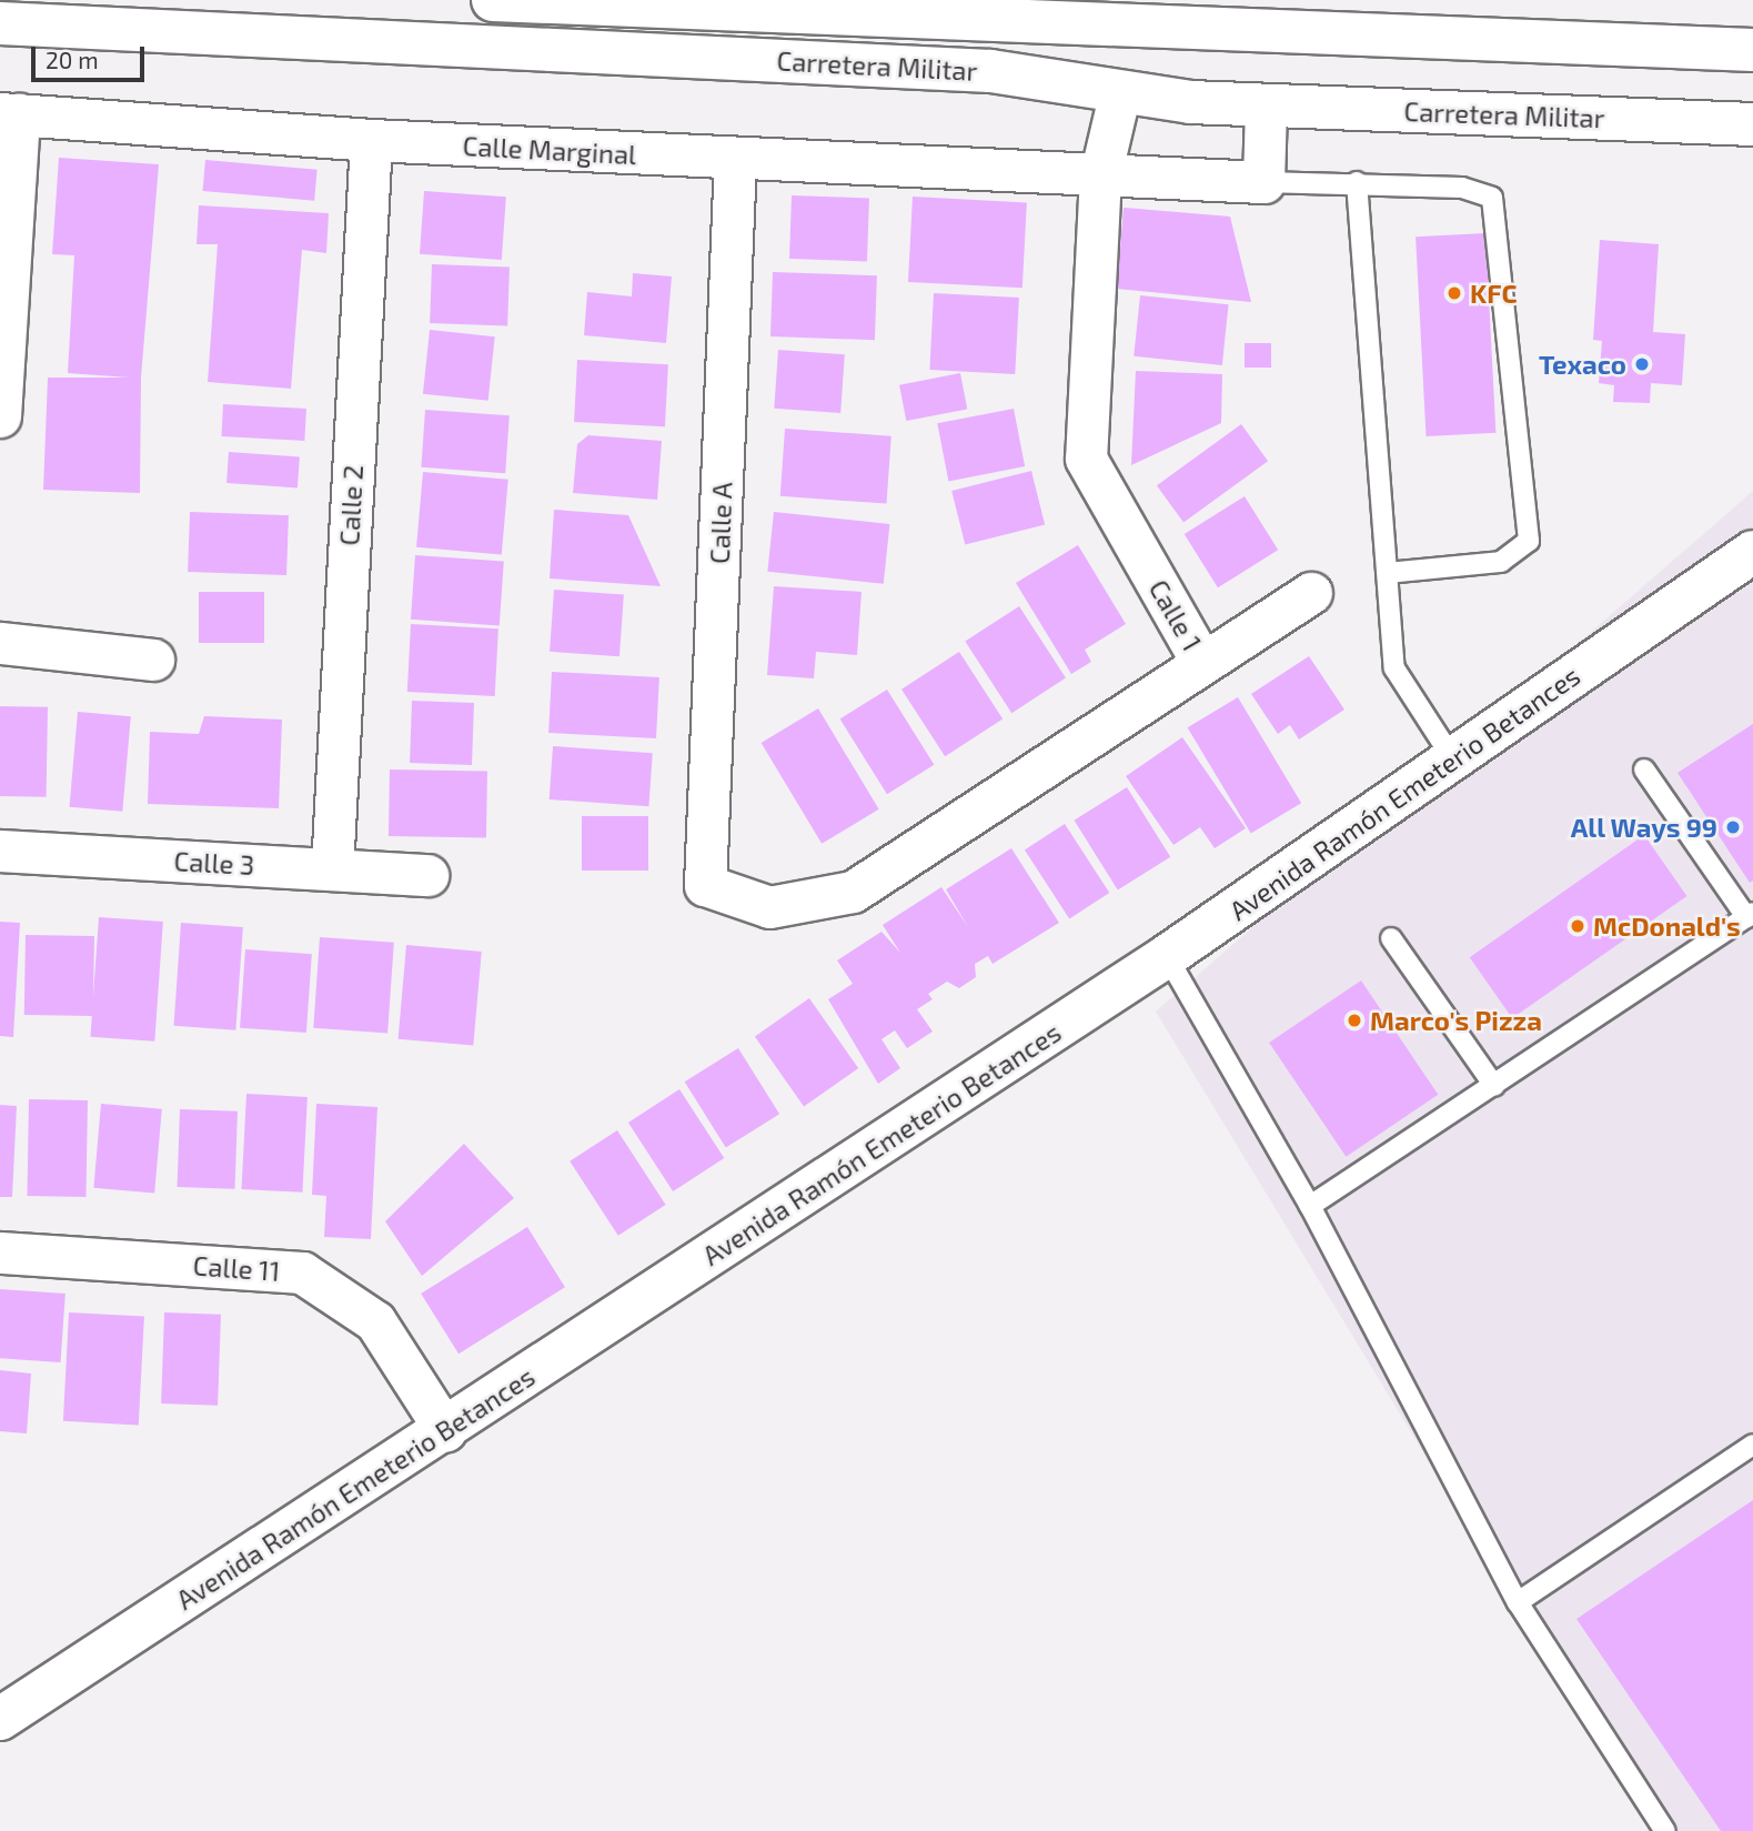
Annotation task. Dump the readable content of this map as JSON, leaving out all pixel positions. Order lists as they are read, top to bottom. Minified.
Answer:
{"streets":{"main road":["Carretera Militar","Avenida Ramón Emeterio Betances"],"street":["Calle Marginal","Calle 2","Calle A","Calle 1","Calle 3","Calle 11"]},"crossings":[["Calle Marginal","Calle 2"],["Calle Marginal","Calle A"],["Calle Marginal","Calle 1"],["Calle 2","Calle 3"],["Calle A","Calle 1"],["Avenida Ramón Emeterio Betances","Calle 11"]],"places":["KFC","Texaco","All Ways 99","McDonald's","Marco's Pizza"],"scale_bar":"20 m"}
